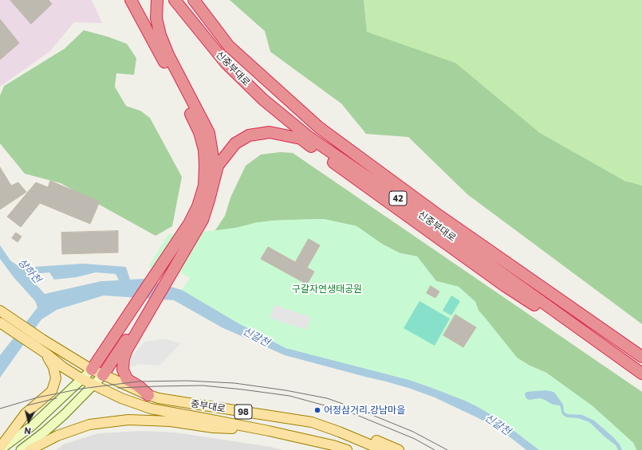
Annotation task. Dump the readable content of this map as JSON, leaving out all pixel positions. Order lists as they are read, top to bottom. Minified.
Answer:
{"streets":{"highway":["신중부대로","42"],"main road":["중부대로","98"]},"water":["상하천","신갈천"],"parks":["구갈자연생태공원"],"places":["어정삼거리.강남마을"],"north":"bottom"}
